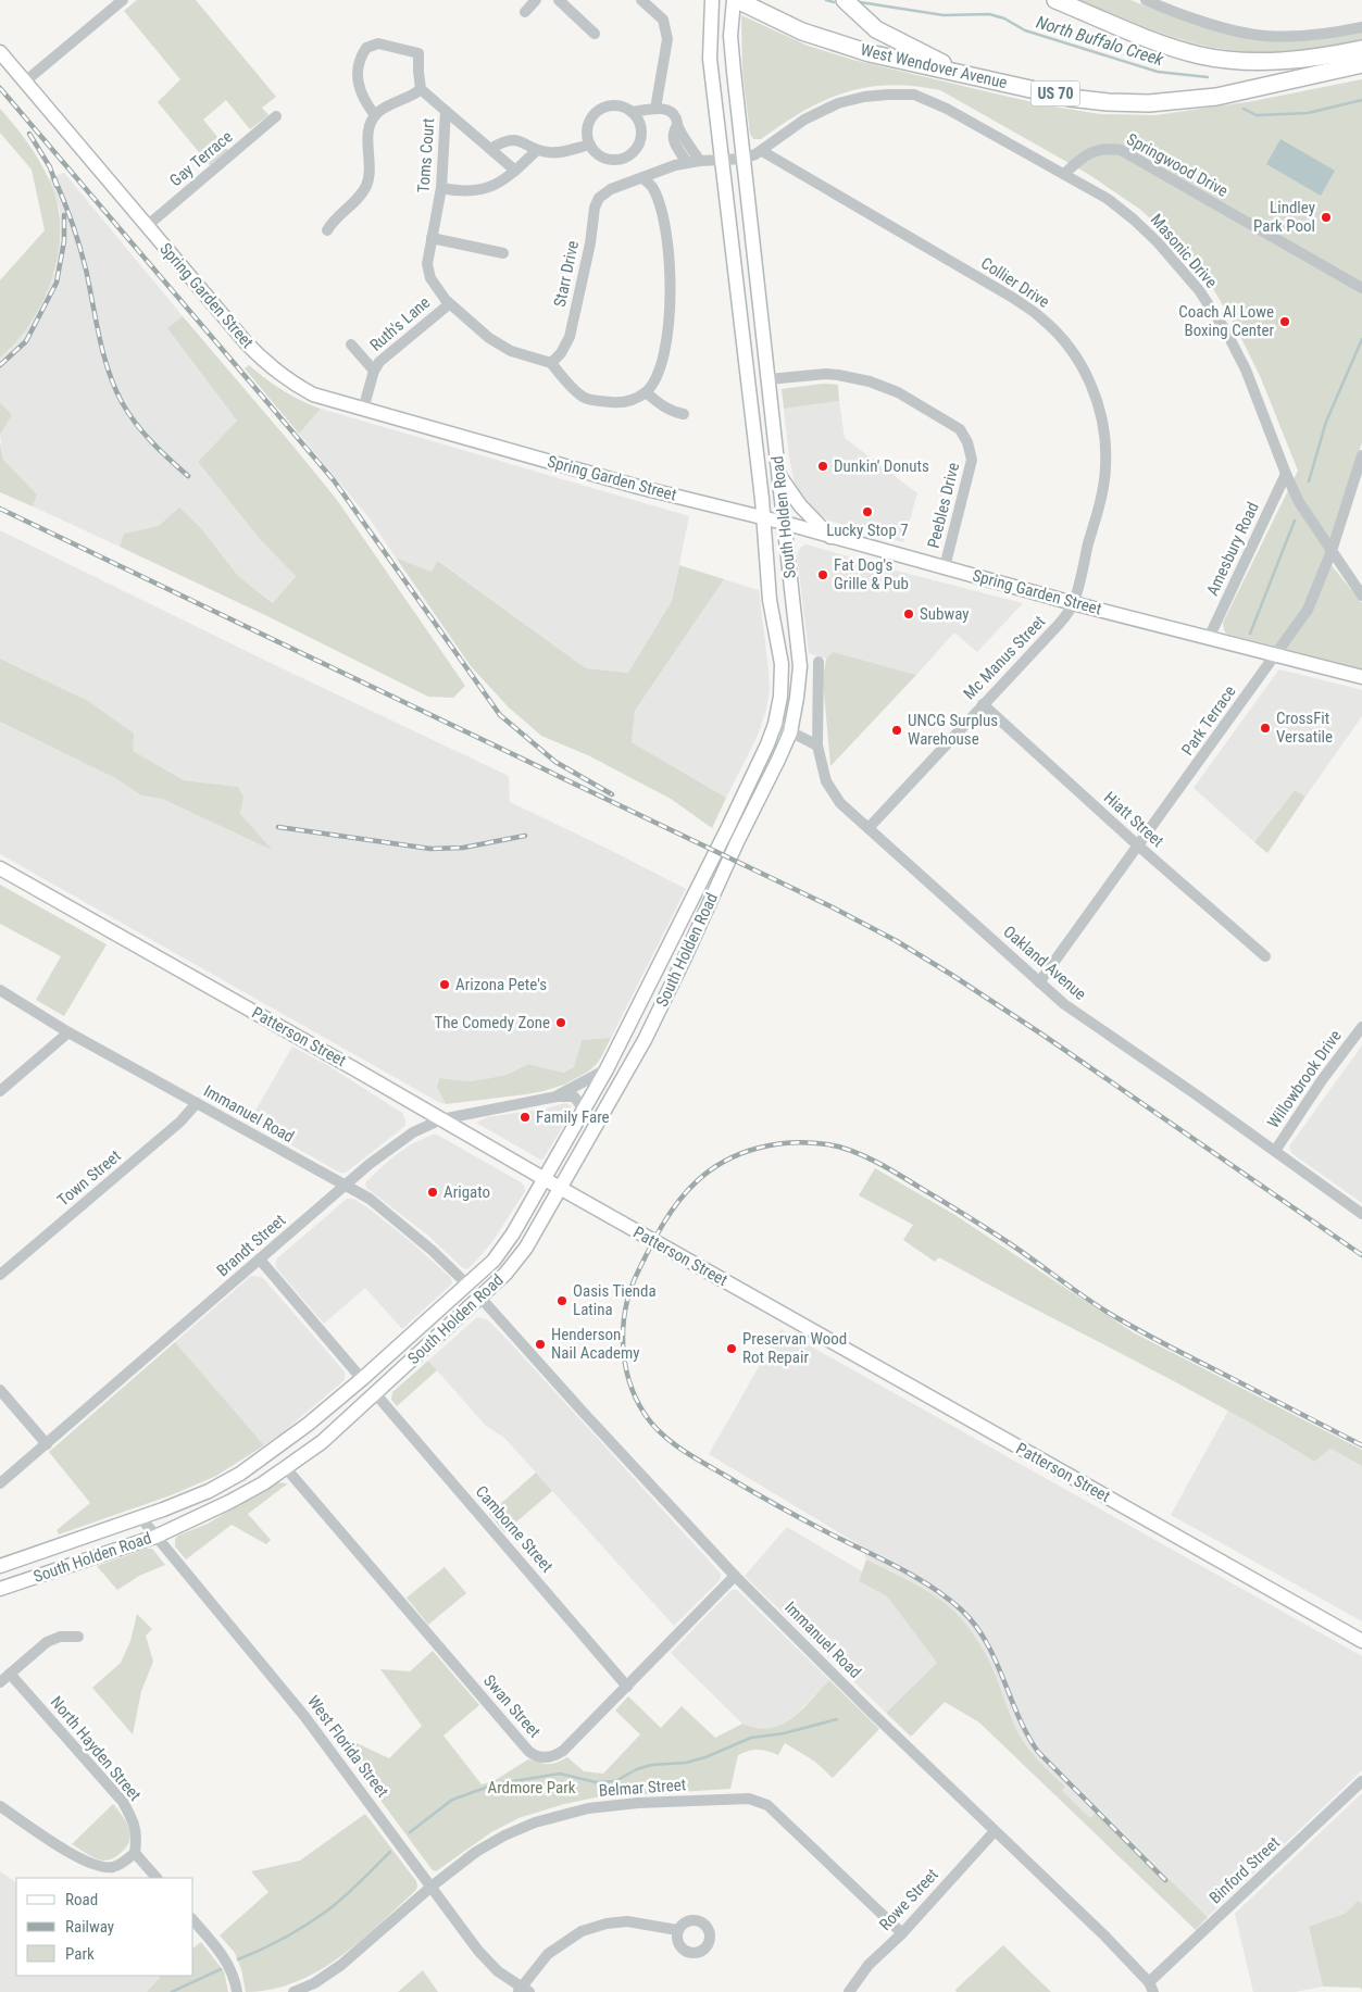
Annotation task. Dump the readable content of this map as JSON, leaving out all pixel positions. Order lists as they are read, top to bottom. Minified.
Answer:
{"streets":{"highway":["West Wendover Avenue","US 70"],"main road":["Spring Garden Street","South Holden Road","Patterson Street"],"street":["Toms Court","Gay Terrace","Springwood Drive","Masonic Drive","Starr Drive","Collier Drive","Ruth's Lane","Peebles Drive","Amesbury Road","Mc Manus Street","Park Terrace","Hiatt Street","Oakland Avenue","Willowbrook Drive","Immanuel Road","Town Street","Brandt Street","Camborne Street","Swan Street","West Florida Street","North Hayden Street","Belmar Street","Binford Street","Rowe Street"]},"crossings":[["West Wendover Avenue","South Holden Road"],["Toms Court","Ruth's Lane"],["Gay Terrace","Spring Garden Street"],["Springwood Drive","Masonic Drive"],["Masonic Drive","Starr Drive"],["Masonic Drive","Collier Drive"],["Masonic Drive","Amesbury Road"],["Masonic Drive","Park Terrace"],["Starr Drive","Collier Drive"],["Starr Drive","South Holden Road"],["Collier Drive","Spring Garden Street"],["Collier Drive","Mc Manus Street"],["Spring Garden Street","Ruth's Lane"],["Spring Garden Street","Peebles Drive"],["Spring Garden Street","South Holden Road"],["Spring Garden Street","Amesbury Road"],["Spring Garden Street","Mc Manus Street"],["Spring Garden Street","Park Terrace"],["Peebles Drive","South Holden Road"],["South Holden Road","Patterson Street"],["South Holden Road","Immanuel Road"],["South Holden Road","Brandt Street"],["South Holden Road","Camborne Street"],["South Holden Road","Swan Street"],["South Holden Road","West Florida Street"],["Mc Manus Street","Hiatt Street"],["Mc Manus Street","Oakland Avenue"],["Park Terrace","Hiatt Street"],["Park Terrace","Oakland Avenue"],["Oakland Avenue","Willowbrook Drive"],["Patterson Street","Brandt Street"],["Immanuel Road","Town Street"],["Immanuel Road","Brandt Street"],["Immanuel Road","Swan Street"],["Immanuel Road","Binford Street"],["Immanuel Road","Rowe Street"],["Camborne Street","Swan Street"],["West Florida Street","Belmar Street"],["Belmar Street","Rowe Street"]],"water":["North Buffalo Creek"],"parks":["Ardmore Park"],"places":["Lindley Park Pool","Coach Al Lowe Boxing Center","Dunkin' Donuts","Lucky Stop 7","Fat Dog's Grille & Pub","Subway","CrossFit Versatile","UNCG Surplus Warehouse","Arizona Pete's","The Comedy Zone","Family Fare","Arigato","Oasis Tienda Latina","Henderson Nail Academy","Preservan Wood Rot Repair"],"legend":["Road","Railway","Park"]}
